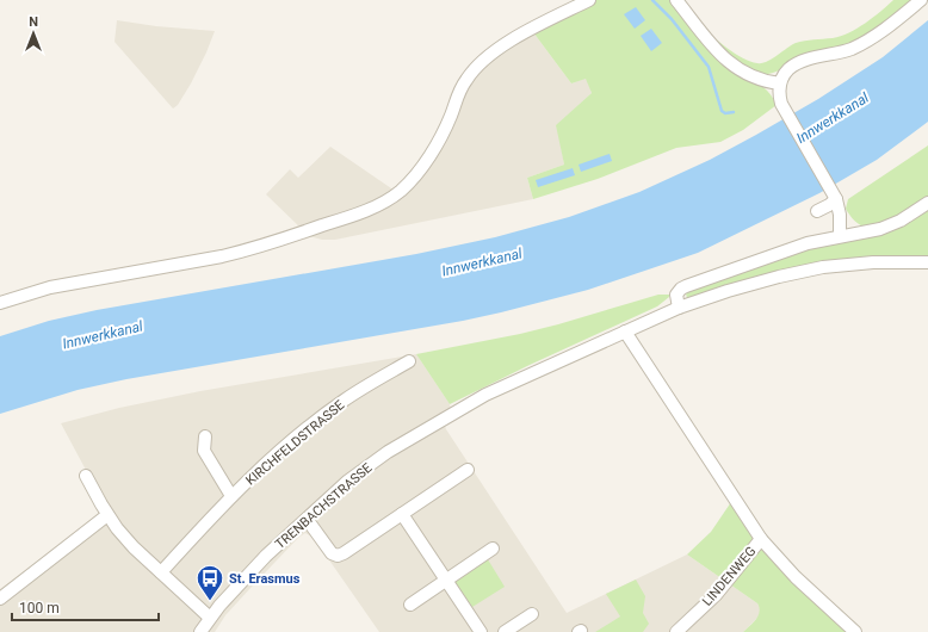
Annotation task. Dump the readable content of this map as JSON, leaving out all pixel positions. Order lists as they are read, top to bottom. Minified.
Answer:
{"streets":{"street":["KIRCHFELDSTRASSE","TRENBACHSTRASSE","LINDENWEG"]},"water":["Innwerkkanal"],"places":{"bus stop":["St. Erasmus"]},"scale_bar":"100 m","north":"top"}
